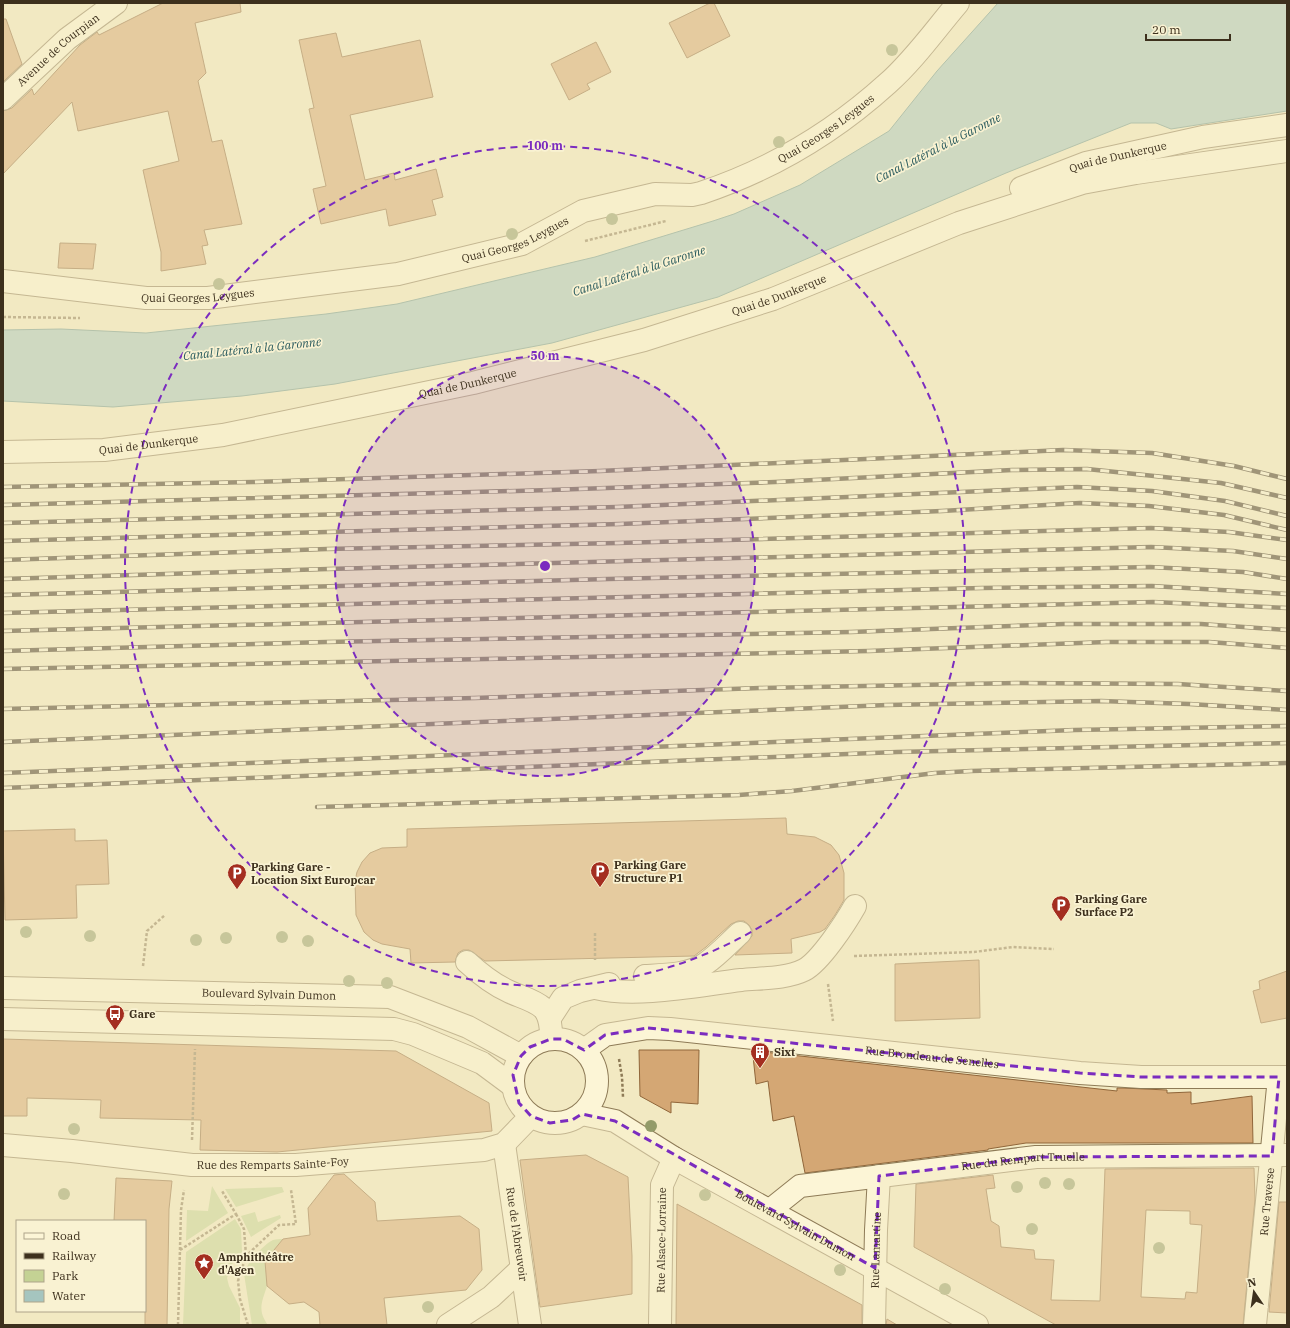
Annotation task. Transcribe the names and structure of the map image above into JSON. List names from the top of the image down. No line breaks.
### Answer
{"streets":{"street":["Avenue de Courpian","Quai Georges Leygues","Quai de Dunkerque","Boulevard Sylvain Dumon","Rue Brondeau de Senelles","Rue du Rempart Truelle","Rue des Remparts Sainte-Foy","Rue Traverse","Rue de l'Abreuvoir","Rue Alsace-Lorraine","Rue Lamartine"]},"crossings":[["Boulevard Sylvain Dumon","Rue Brondeau de Senelles"],["Boulevard Sylvain Dumon","Rue du Rempart Truelle"],["Boulevard Sylvain Dumon","Rue des Remparts Sainte-Foy"],["Boulevard Sylvain Dumon","Rue Alsace-Lorraine"],["Boulevard Sylvain Dumon","Rue Lamartine"],["Rue Brondeau de Senelles","Rue des Remparts Sainte-Foy"],["Rue Brondeau de Senelles","Rue Traverse"],["Rue du Rempart Truelle","Rue Traverse"],["Rue du Rempart Truelle","Rue Lamartine"],["Rue des Remparts Sainte-Foy","Rue de l'Abreuvoir"]],"water":["Canal Latéral à la Garonne"],"places":{"parking":["Parking Gare Structure P1","Parking Gare - Location Sixt Europcar","Parking Gare Surface P2"],"bus stop":["Gare"],"building":["Sixt"],"place":["Amphithéâtre d'Agen"]},"legend":["Road","Railway","Park","Water"],"scale_bar":"20 m","north":"top","rings":["100 m","50 m"]}
